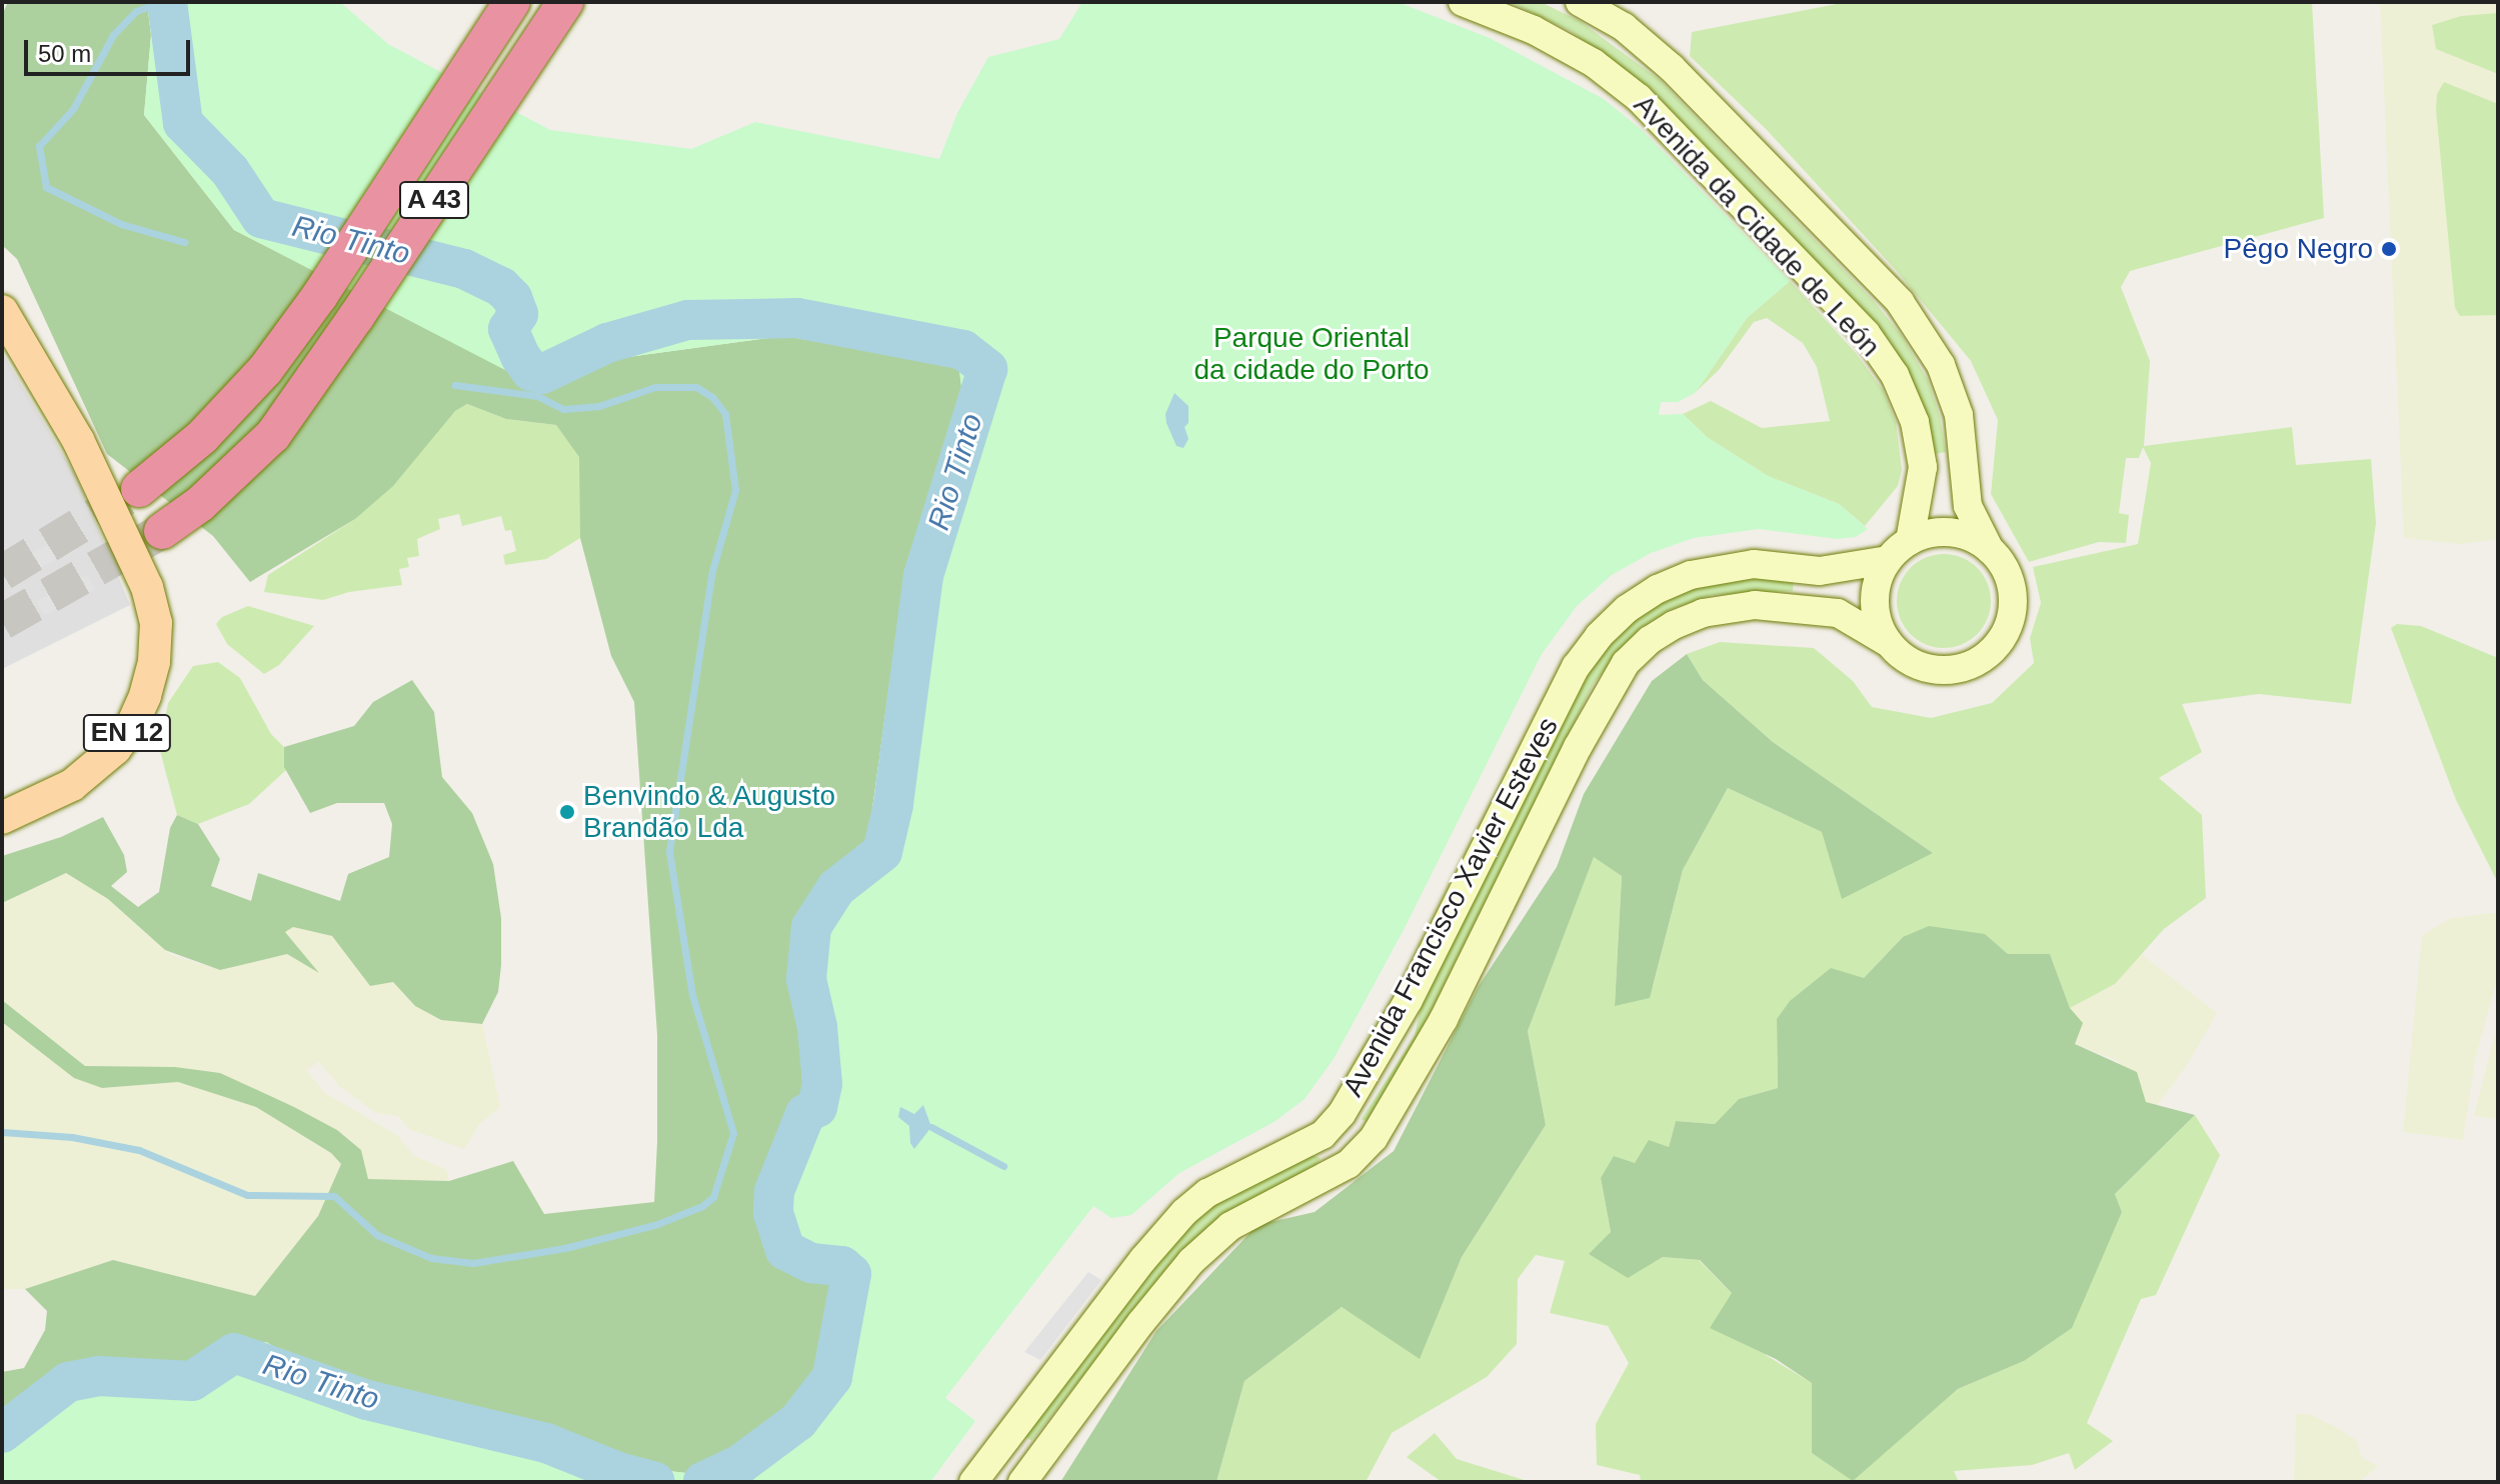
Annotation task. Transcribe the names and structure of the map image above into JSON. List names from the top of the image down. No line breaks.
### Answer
{"streets":{"highway":["A 43"],"main road":["Avenida da Cidade de León","EN 12","Avenida Francisco Xavier Esteves"]},"crossings":[["Avenida da Cidade de León","Avenida Francisco Xavier Esteves"]],"water":["Rio Tinto"],"parks":["Parque Oriental da cidade do Porto"],"places":["Pêgo Negro","Benvindo & Augusto Brandão Lda"],"scale_bar":"50 m"}
